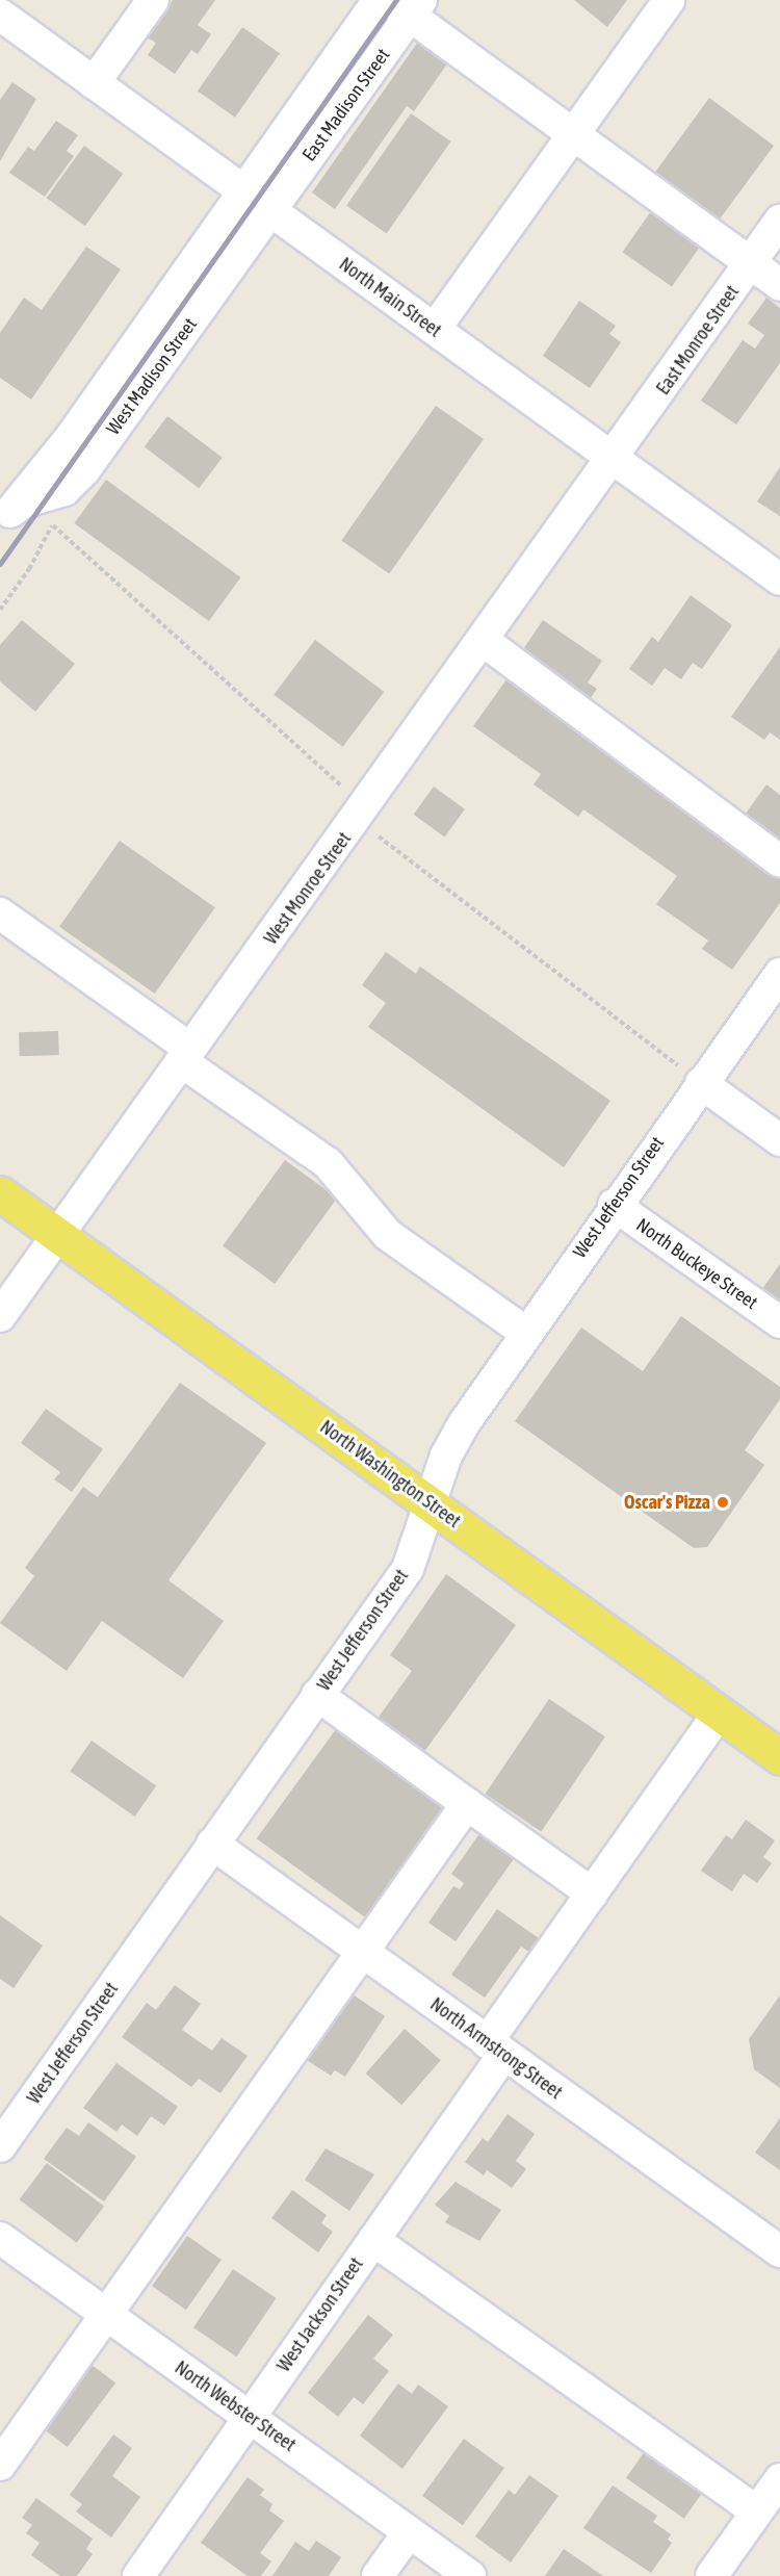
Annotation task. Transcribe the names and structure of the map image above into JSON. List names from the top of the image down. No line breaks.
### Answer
{"streets":{"main road":["North Washington Street"],"street":["East Madison Street","North Main Street","East Monroe Street","West Madison Street","West Monroe Street","West Jefferson Street","North Buckeye Street","North Armstrong Street","West Jackson Street","North Webster Street"]},"crossings":[["East Madison Street","North Main Street"],["East Madison Street","West Madison Street"],["North Main Street","East Monroe Street"],["North Main Street","West Madison Street"],["North Main Street","West Monroe Street"],["East Monroe Street","West Monroe Street"],["West Monroe Street","North Washington Street"],["West Jefferson Street","North Buckeye Street"],["West Jefferson Street","North Washington Street"],["West Jefferson Street","North Armstrong Street"],["North Washington Street","West Jackson Street"],["North Armstrong Street","West Jackson Street"],["West Jackson Street","North Webster Street"]],"places":["Oscar's Pizza"]}
